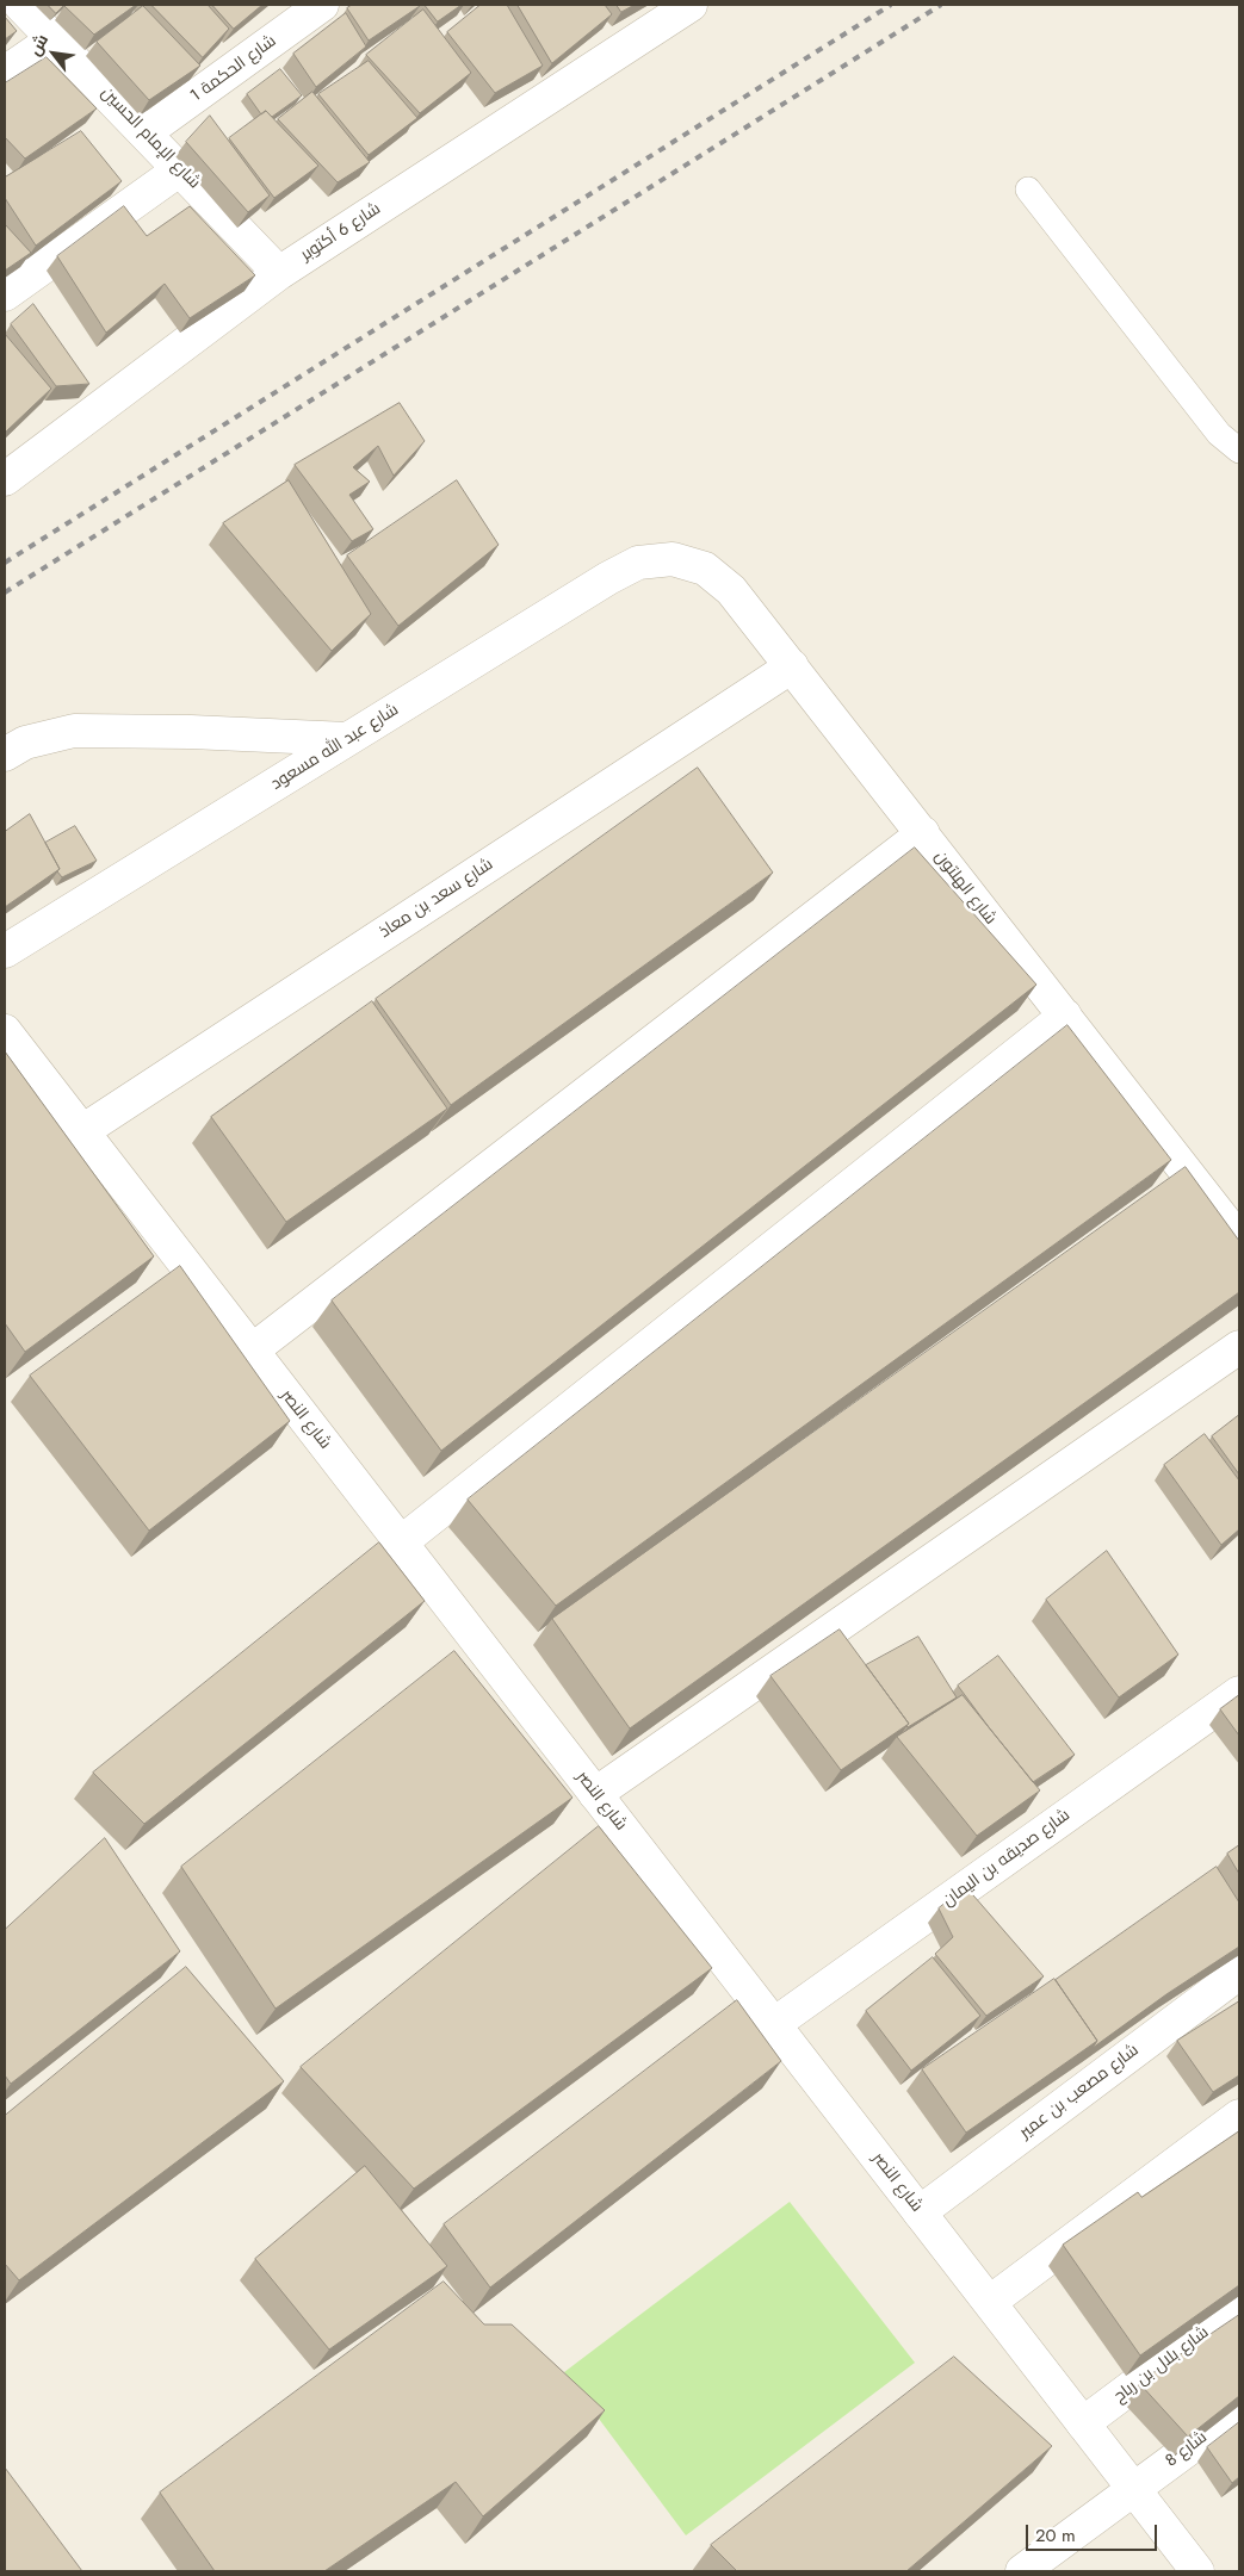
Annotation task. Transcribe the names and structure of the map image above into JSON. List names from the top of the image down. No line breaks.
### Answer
{"streets":{"street":["شارع الحكمة 1","شارع الإمام الحسين","شارع 6 أكتوبر","شارع عبد الله مسعود","شارع الهلتون","شارع سعد بن معاذ","شارع النصر","شارع صديقه بن اليمان","شارع مصعب بن عمير","شارع بلال بن رباح","شارع 8"]},"crossings":[["شارع الحكمة 1","شارع الإمام الحسين"],["شارع الإمام الحسين","شارع 6 أكتوبر"],["شارع عبد الله مسعود","شارع الهلتون"],["شارع الهلتون","شارع سعد بن معاذ"],["شارع سعد بن معاذ","شارع النصر"],["شارع النصر","شارع صديقه بن اليمان"],["شارع النصر","شارع مصعب بن عمير"],["شارع النصر","شارع بلال بن رباح"],["شارع النصر","شارع 8"]],"scale_bar":"20 m","north":"top left"}
